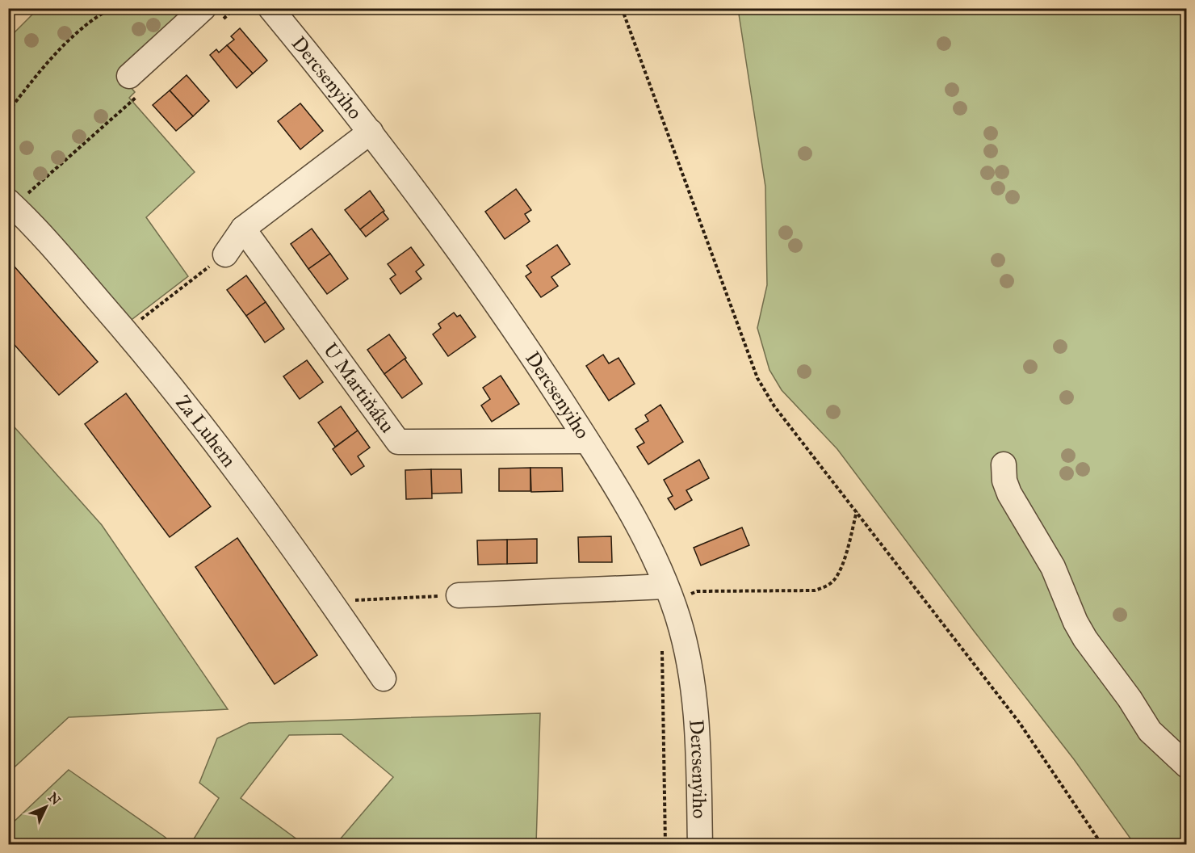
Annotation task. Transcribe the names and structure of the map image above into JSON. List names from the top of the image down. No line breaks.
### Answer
{"streets":{"street":["Dercsenyiho","U Martiňáku","Za Luhem"]},"crossings":[["Dercsenyiho","U Martiňáku"]],"north":"top right"}
